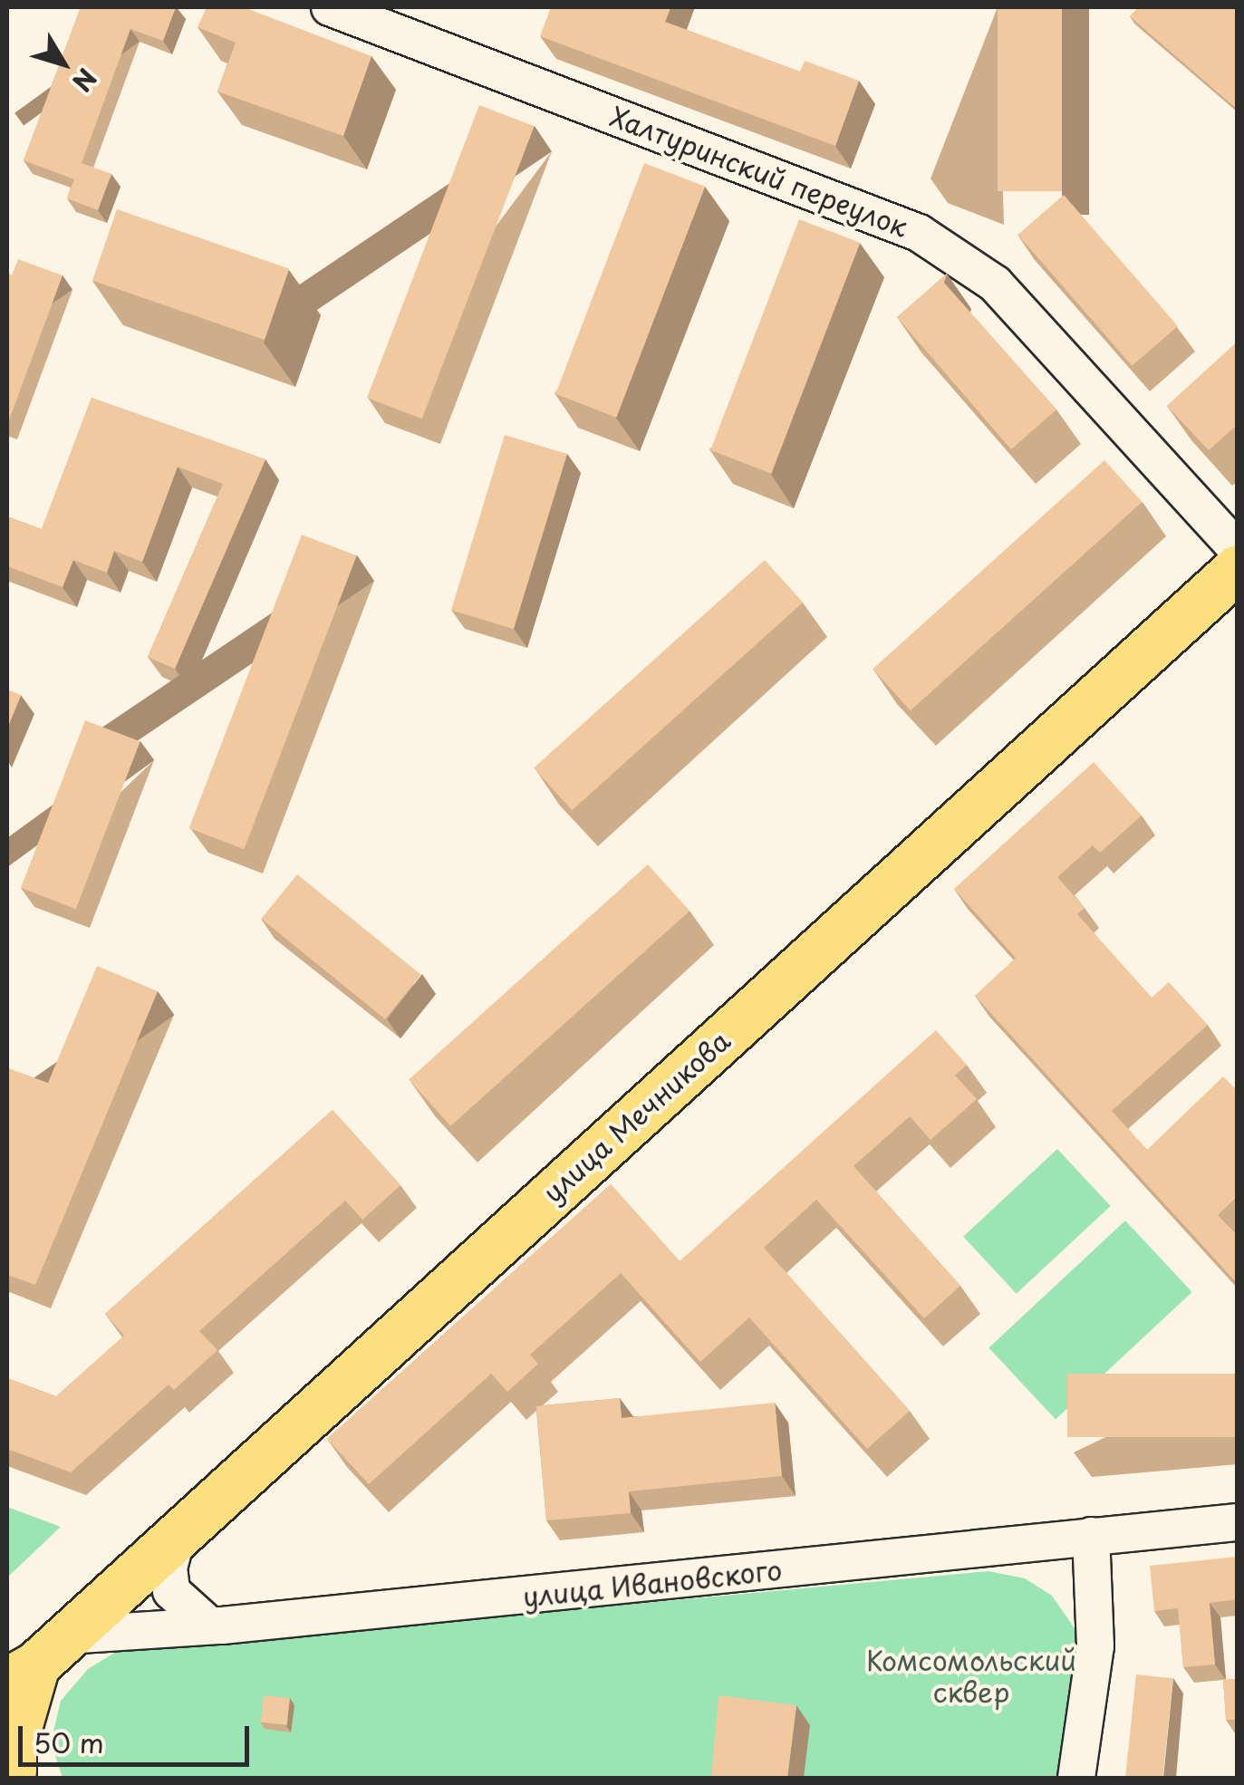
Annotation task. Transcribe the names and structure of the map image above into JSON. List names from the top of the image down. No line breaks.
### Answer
{"streets":{"main road":["улица Мечникова"],"street":["Халтуринский переулок","улица Ивановского"]},"crossings":[["улица Мечникова","улица Ивановского"]],"parks":["Комсомольский сквер"],"scale_bar":"50 m","north":"bottom right"}
